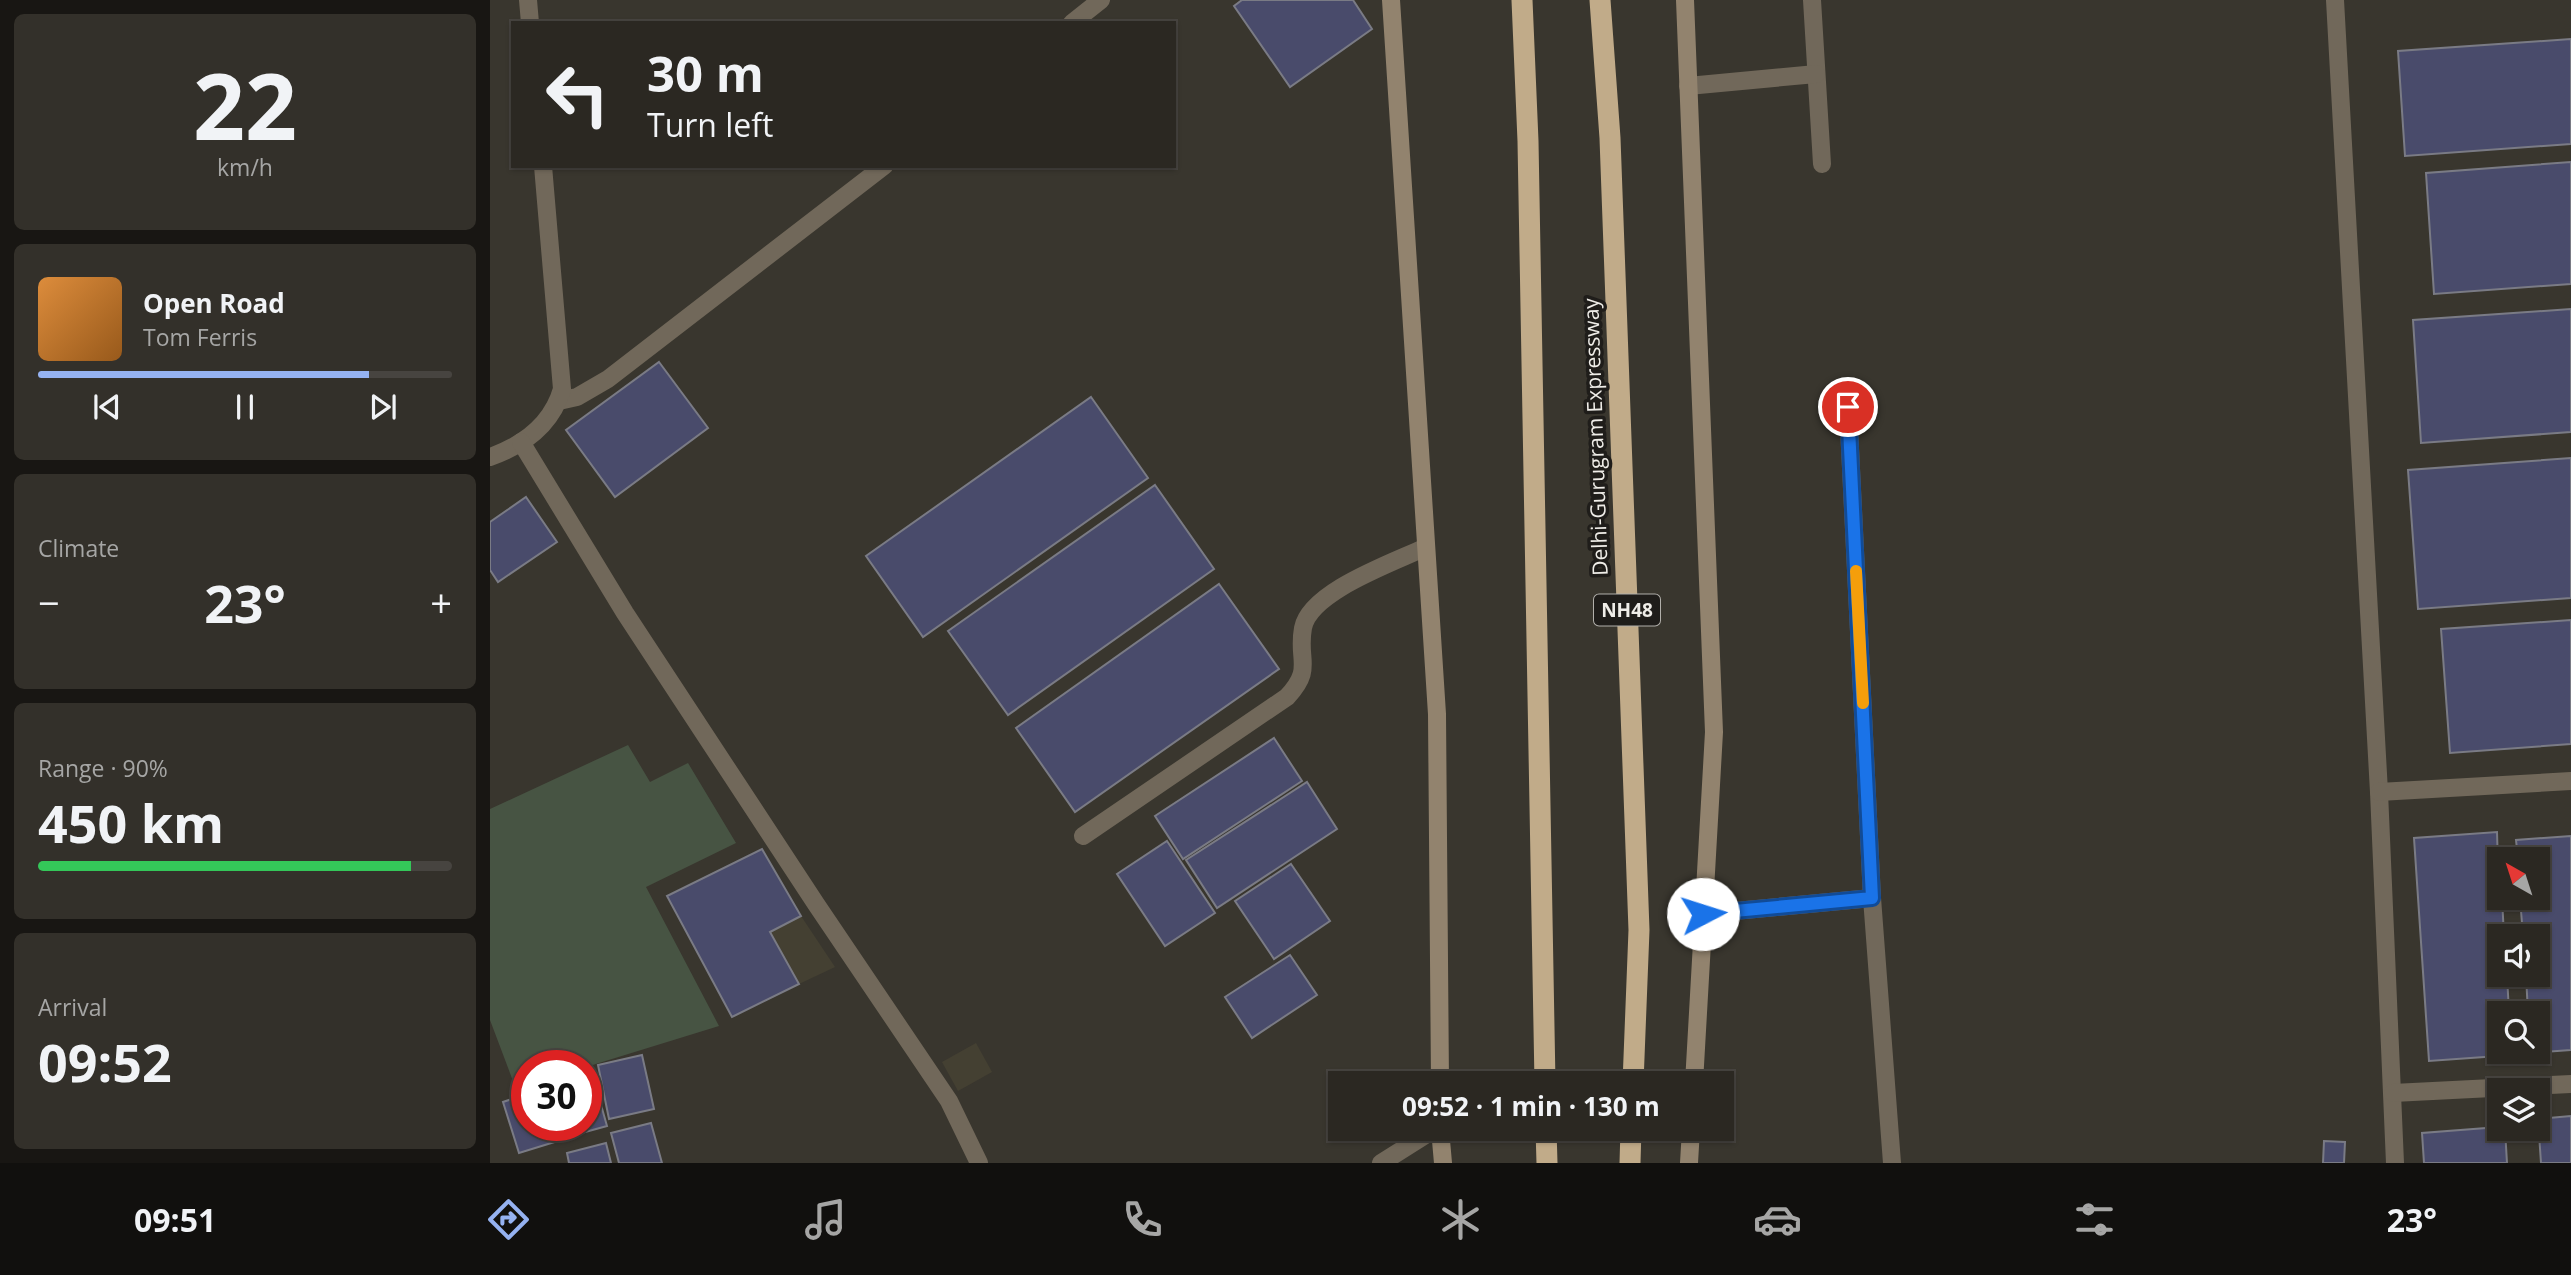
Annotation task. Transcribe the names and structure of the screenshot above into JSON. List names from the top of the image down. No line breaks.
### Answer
{"streets":{"highway":["Delhi-Gurugram Expressway","NH48"]},"north":"top left","page":{"tile":[["22","km/h"],"Climate",["Range · 90%","450 km"],["Arrival","09:52"]],"turn":["30 m","Turn left"],"song":["Open Road","Tom Ferris"],"heat":["−","23°","+"],"limit":"30","trip":"09:52 · 1 min · 130 m","tabs":["09:51","23°"]}}
